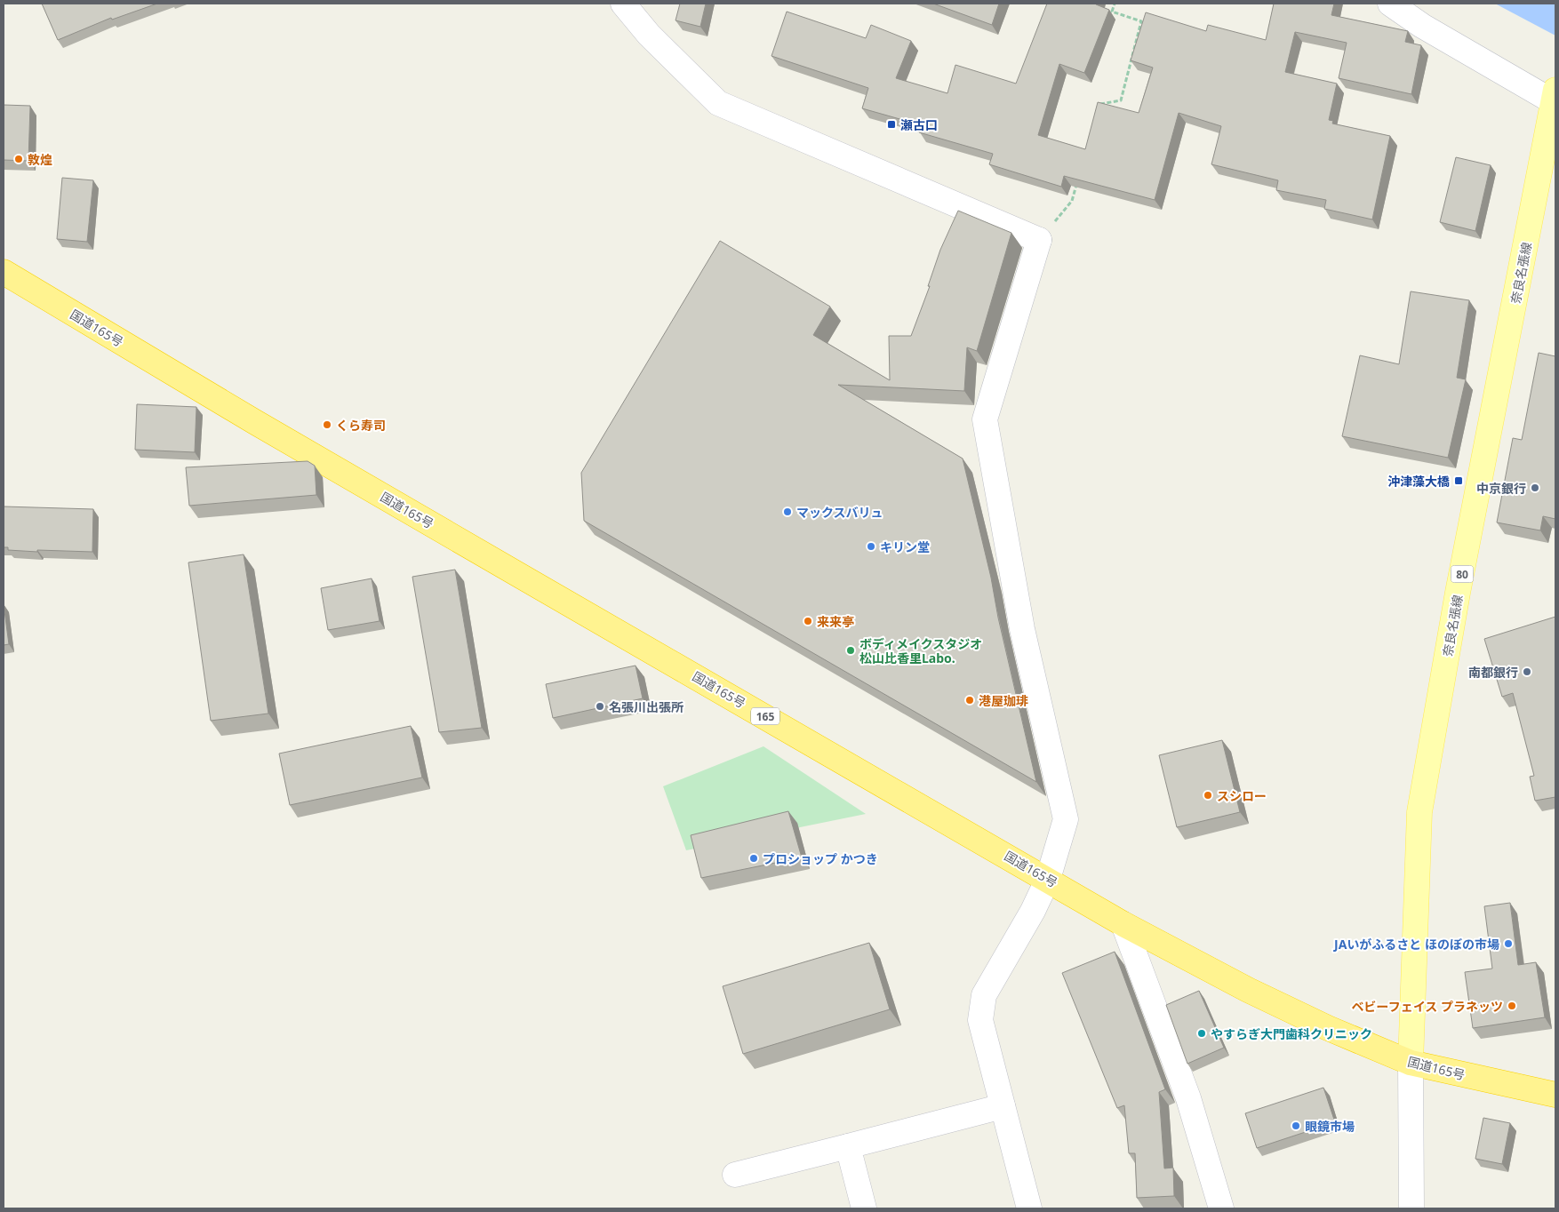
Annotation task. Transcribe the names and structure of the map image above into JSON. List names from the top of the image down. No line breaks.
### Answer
{"streets":{"highway":["国道165号","165"],"main road":["奈良名張線","80"]},"crossings":[["奈良名張線","国道165号"]],"places":{"transit":["瀬古口","沖津藻大橋"],"other":["敦煌","くら寿司","中京銀行","マックスバリュ","キリン堂","来来亭","ボディメイクスタジオ 松山比香里Labo.","南都銀行","港屋珈琲","名張川出張所","スシロー","プロショップ かつき","JAいがふるさと ほのぼの市場","ベビーフェイス プラネッツ","やすらぎ大門歯科クリニック","眼鏡市場"]}}
